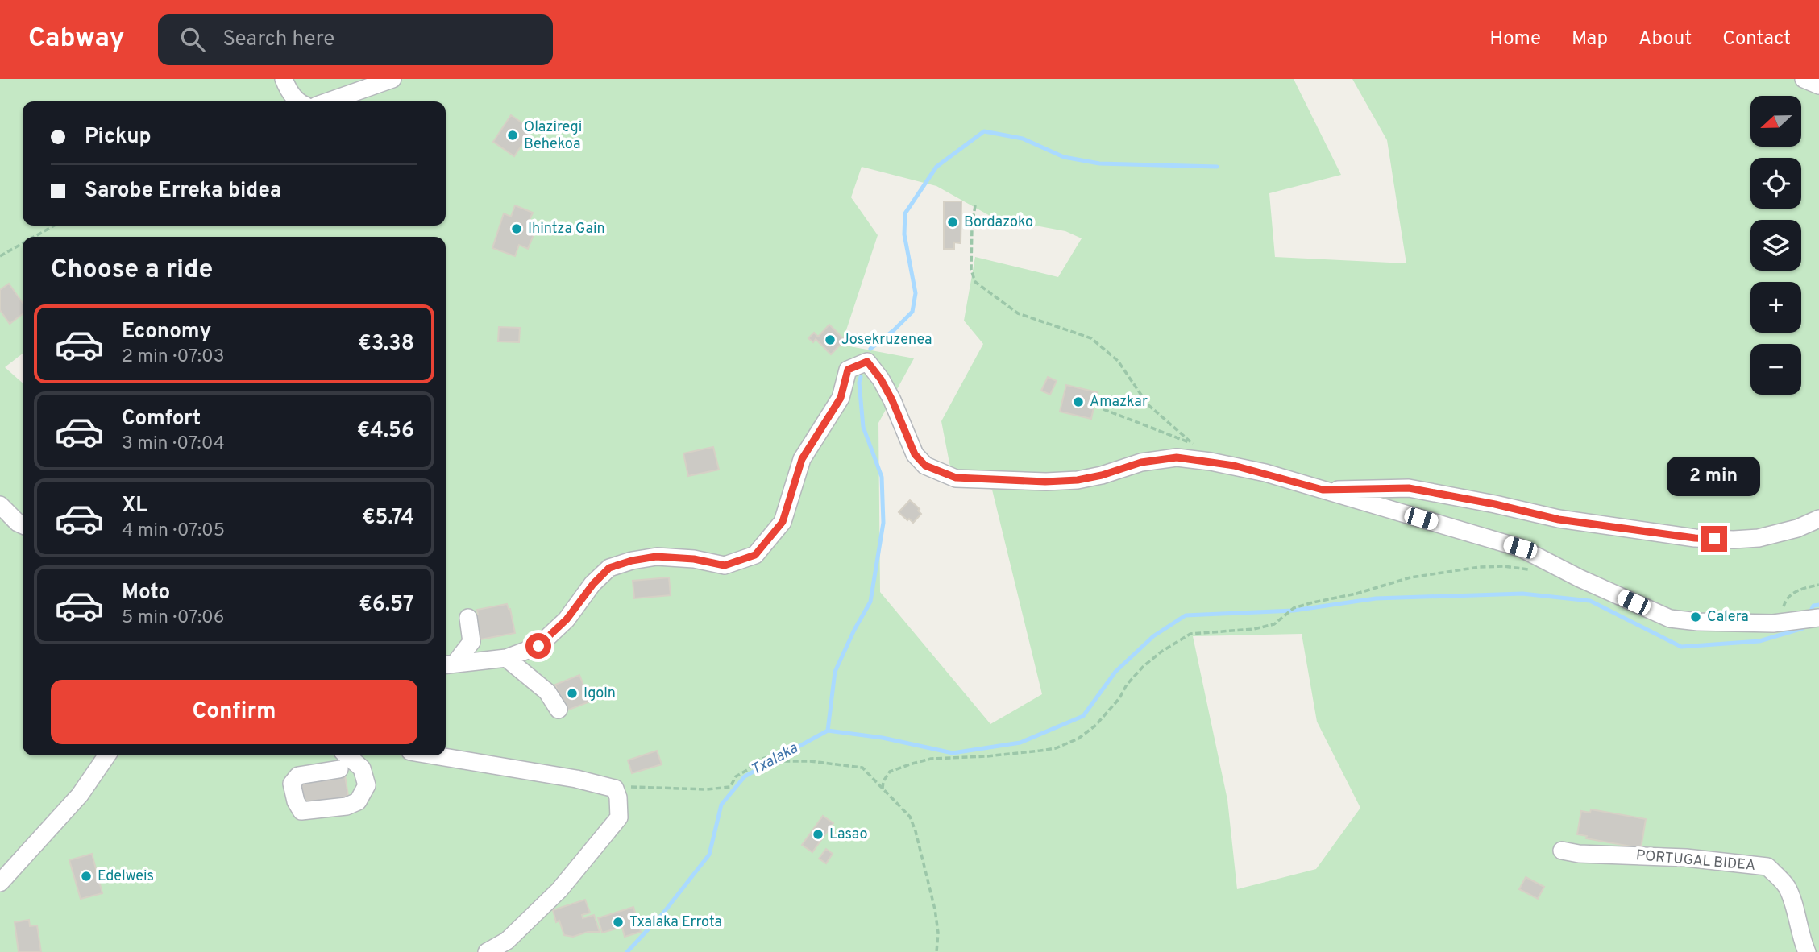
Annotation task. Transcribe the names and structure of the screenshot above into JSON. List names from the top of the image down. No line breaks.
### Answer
{"streets":{"street":["PORTUGAL BIDEA"]},"water":["Txalaka"],"places":["Olaziregi Behekoa","Bordazoko","Ihintza Gain","Josekruzenea","Amazkar","Calera","Igoin","Lasao","Edelweis","Txalaka Errota"],"north":"left","page":{"header":"Cabway","search":"Search here","nav":["Home","Map","About","Contact"],"map_buttons":["+","−"],"banner":["Pickup","Sarobe Erreka bidea"],"heading":"Choose a ride","list":[{"name":"Economy","note":"2 min · 07:03","value":"€3.38"},{"name":"Comfort","note":"3 min · 07:04","value":"€4.56"},{"name":"XL","note":"4 min · 07:05","value":"€5.74"},{"name":"Moto","note":"5 min · 07:06","value":"€6.57"}],"bubble":"2 min","buttons":"Confirm"}}
